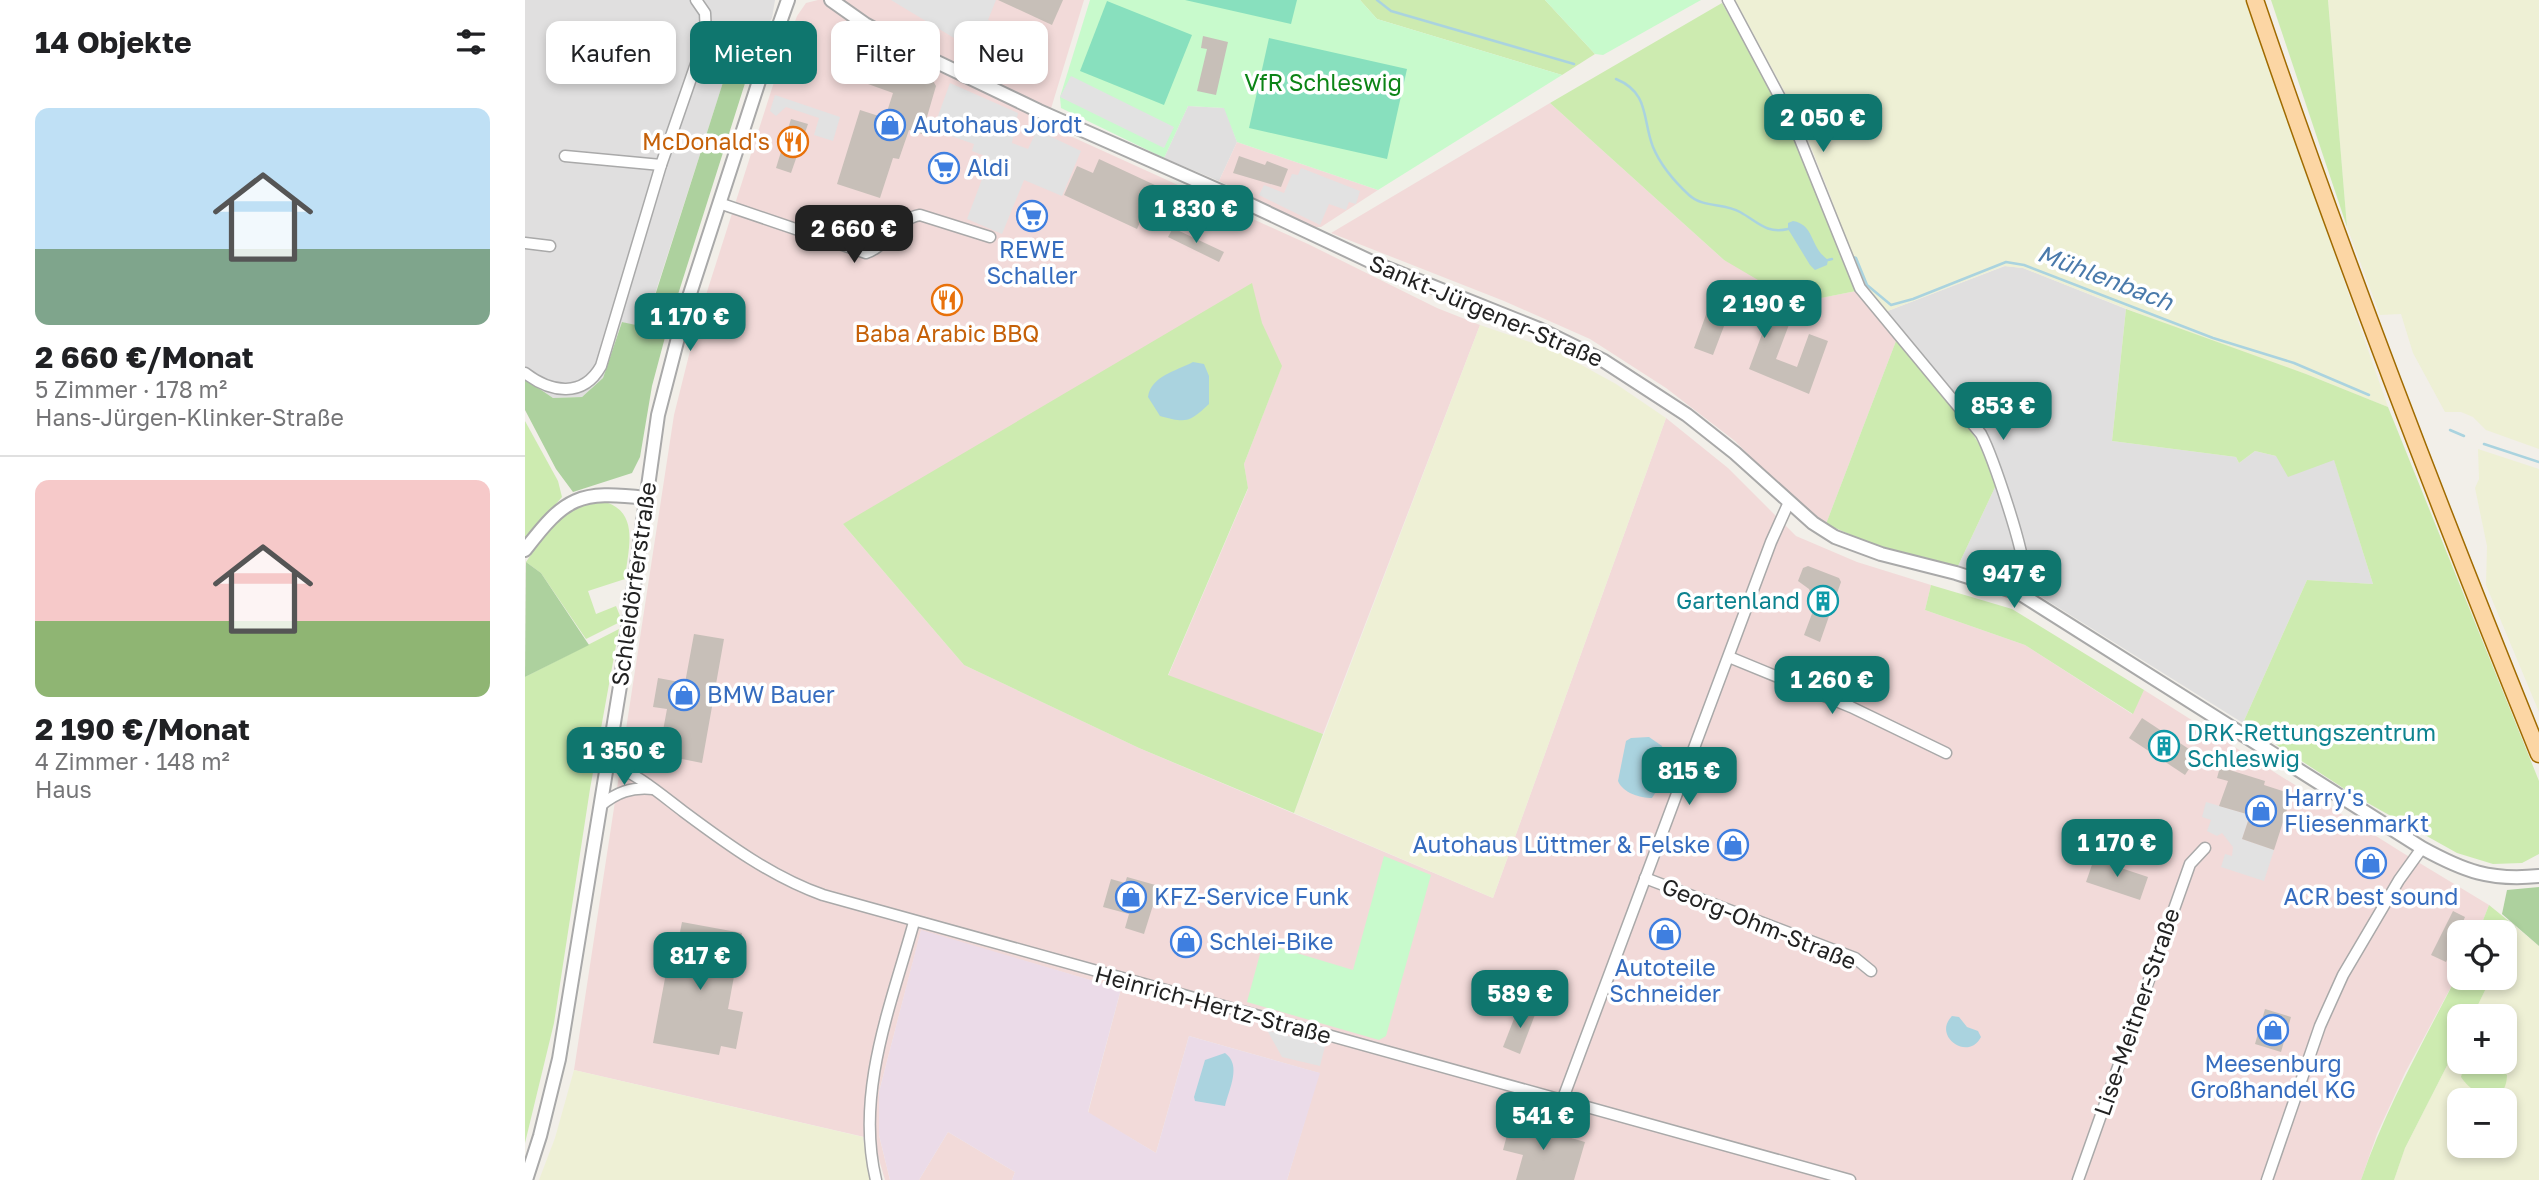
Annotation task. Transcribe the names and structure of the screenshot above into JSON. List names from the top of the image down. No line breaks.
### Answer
{"streets":{"street":["Sankt-Jürgener-Straße","Schleidörferstraße","Georg-Ohm-Straße","Heinrich-Hertz-Straße","Lise-Meitner-Straße"]},"crossings":[["Schleidörferstraße","Heinrich-Hertz-Straße"]],"water":["Mühlenbach"],"parks":["VfR Schleswig"],"places":{"shop":["Autohaus Jordt","BMW Bauer","Harry's Fliesenmarkt","Autohaus Lüttmer & Felske","ACR best sound","KFZ-Service Funk","Autoteile Schneider","Schlei-Bike","Meesenburg Großhandel KG"],"restaurant":["McDonald's","Baba Arabic BBQ"],"supermarket":["Aldi","REWE Schaller"],"building":["Gartenland","DRK-Rettungszentrum Schleswig"]},"page":{"heading":"14 Objekte","chip":["Kaufen","Mieten","Filter","Neu"],"list":[{"name":"2 660 €/Monat","note":"5 Zimmer · 178 m² · Hans-Jürgen-Klinker-Straße"},{"name":"2 190 €/Monat","note":"4 Zimmer · 148 m² · Haus"}],"price":["2 050 €","1 830 €","2 660 €","2 190 €","1 170 €","853 €","947 €","1 260 €","1 350 €","815 €","1 170 €","817 €","589 €","541 €"],"map_buttons":["+","−"]}}
